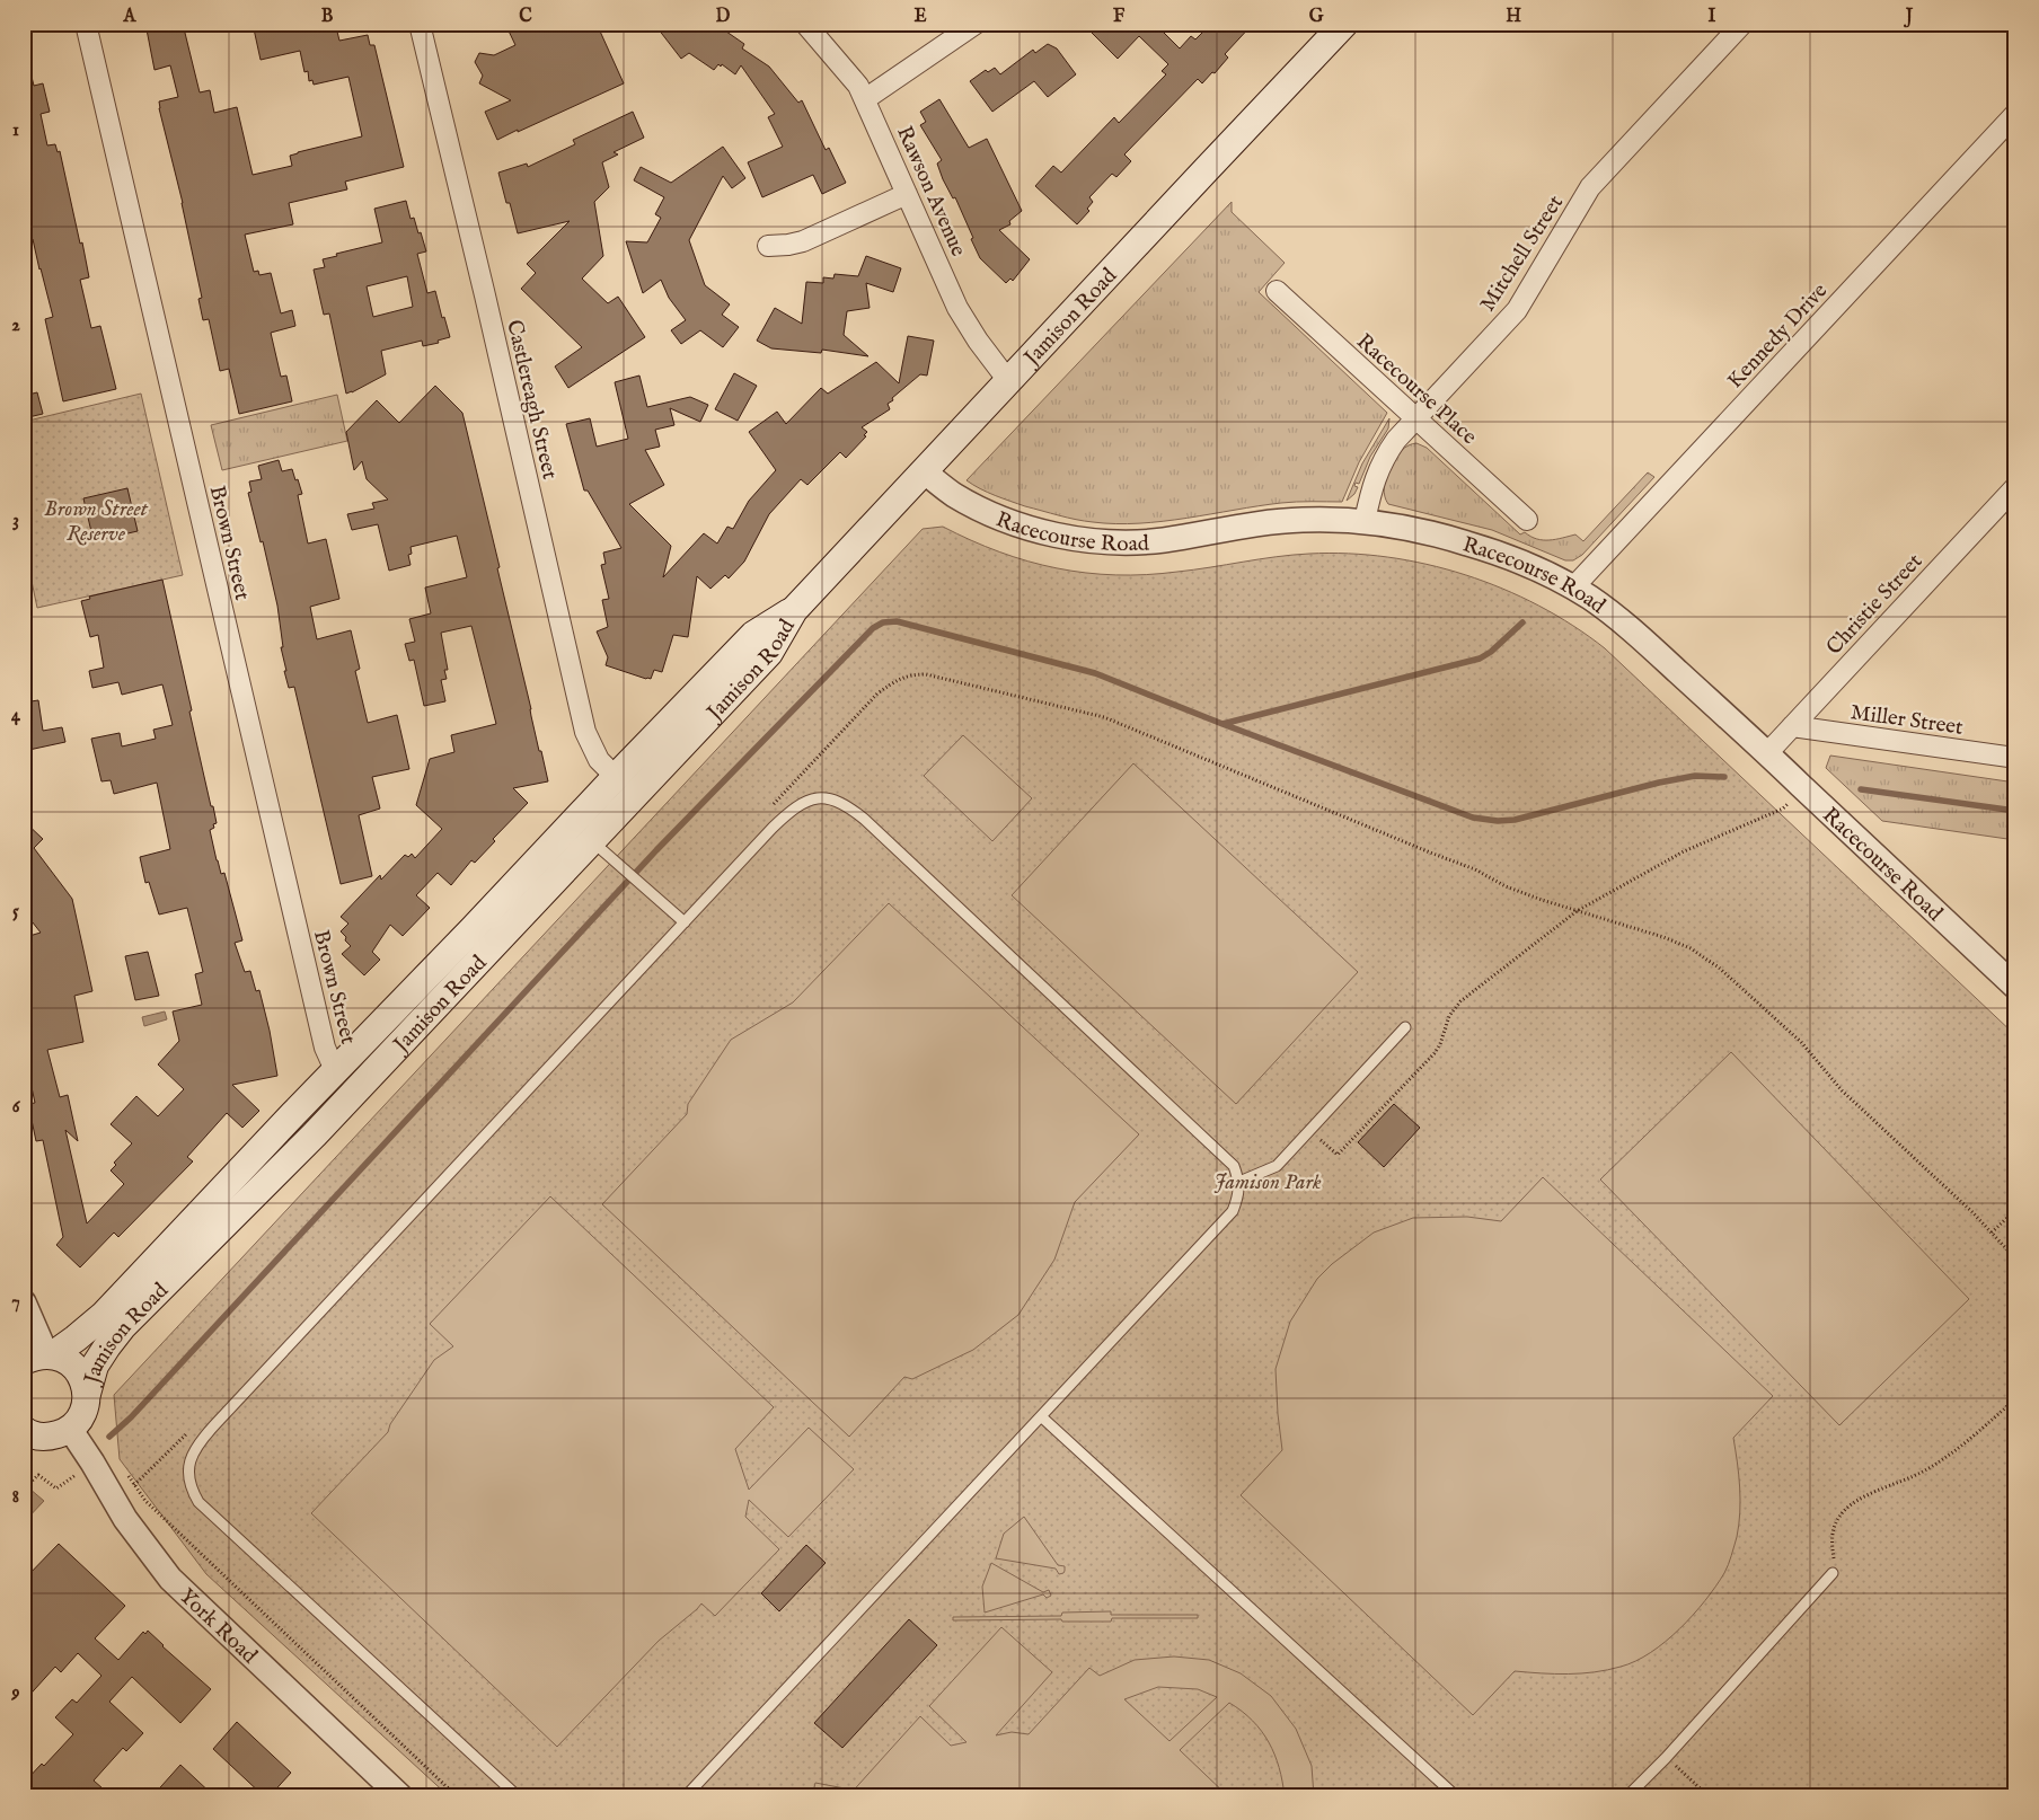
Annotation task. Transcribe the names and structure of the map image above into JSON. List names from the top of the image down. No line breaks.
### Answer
{"streets":{"main road":["Jamison Road"],"street":["Rawson Avenue","Mitchell Street","Kennedy Drive","Racecourse Place","Castlereagh Street","Racecourse Road","Brown Street","Christie Street","Miller Street","York Road"]},"crossings":[["Rawson Avenue","Jamison Road"],["Mitchell Street","Racecourse Place"],["Mitchell Street","Racecourse Road"],["Jamison Road","Castlereagh Street"],["Jamison Road","Racecourse Road"],["Jamison Road","Brown Street"],["Jamison Road","York Road"],["Kennedy Drive","Racecourse Road"],["Racecourse Road","Christie Street"],["Christie Street","Miller Street"]],"parks":["Brown Street Reserve","Jamison Park"],"grid":{"columns":["A","B","C","D","E","F","G","H","I","J"],"rows":["1","2","3","4","5","6","7","8","9"]}}
